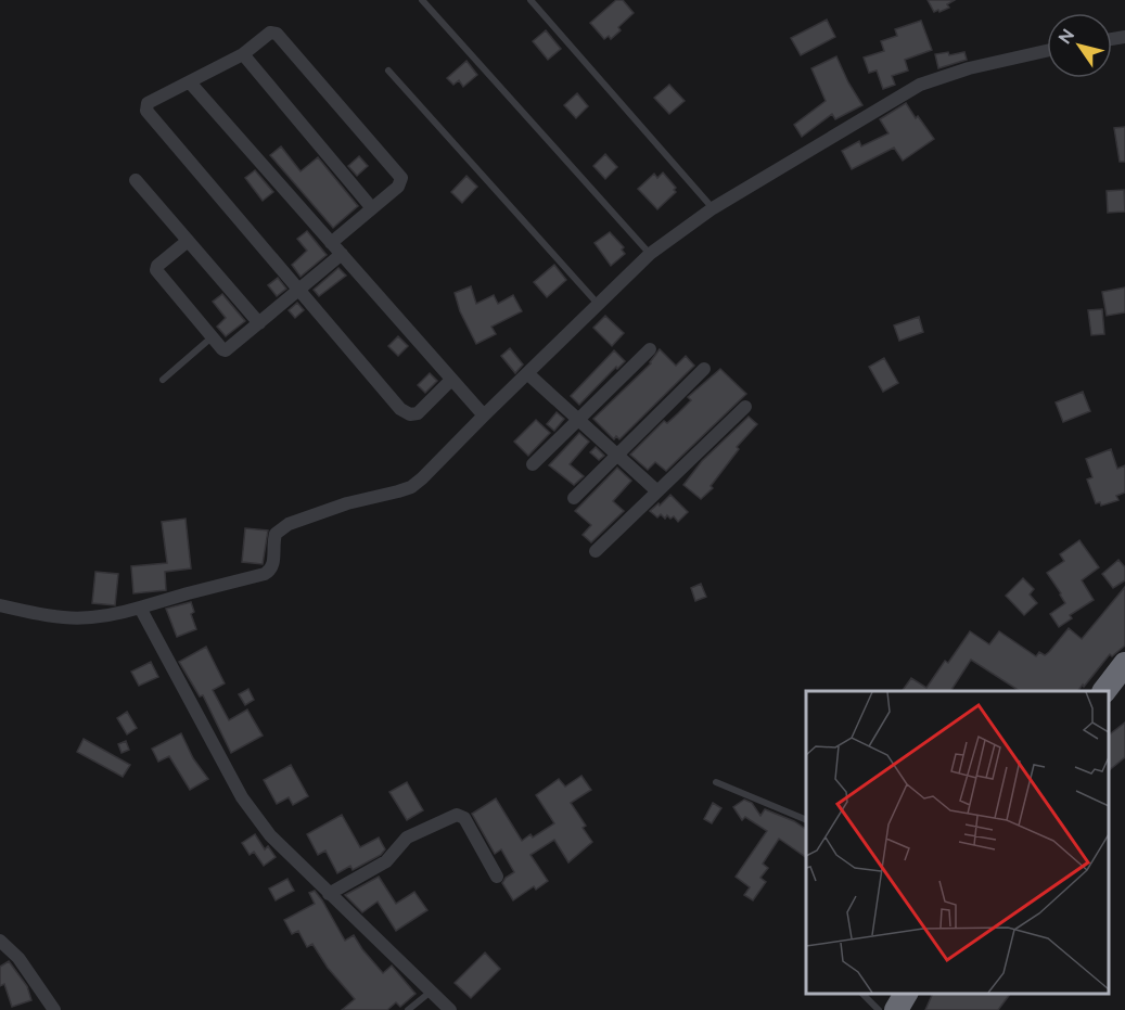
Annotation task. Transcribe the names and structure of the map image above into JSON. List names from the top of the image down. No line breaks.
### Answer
{"north":"top left"}
